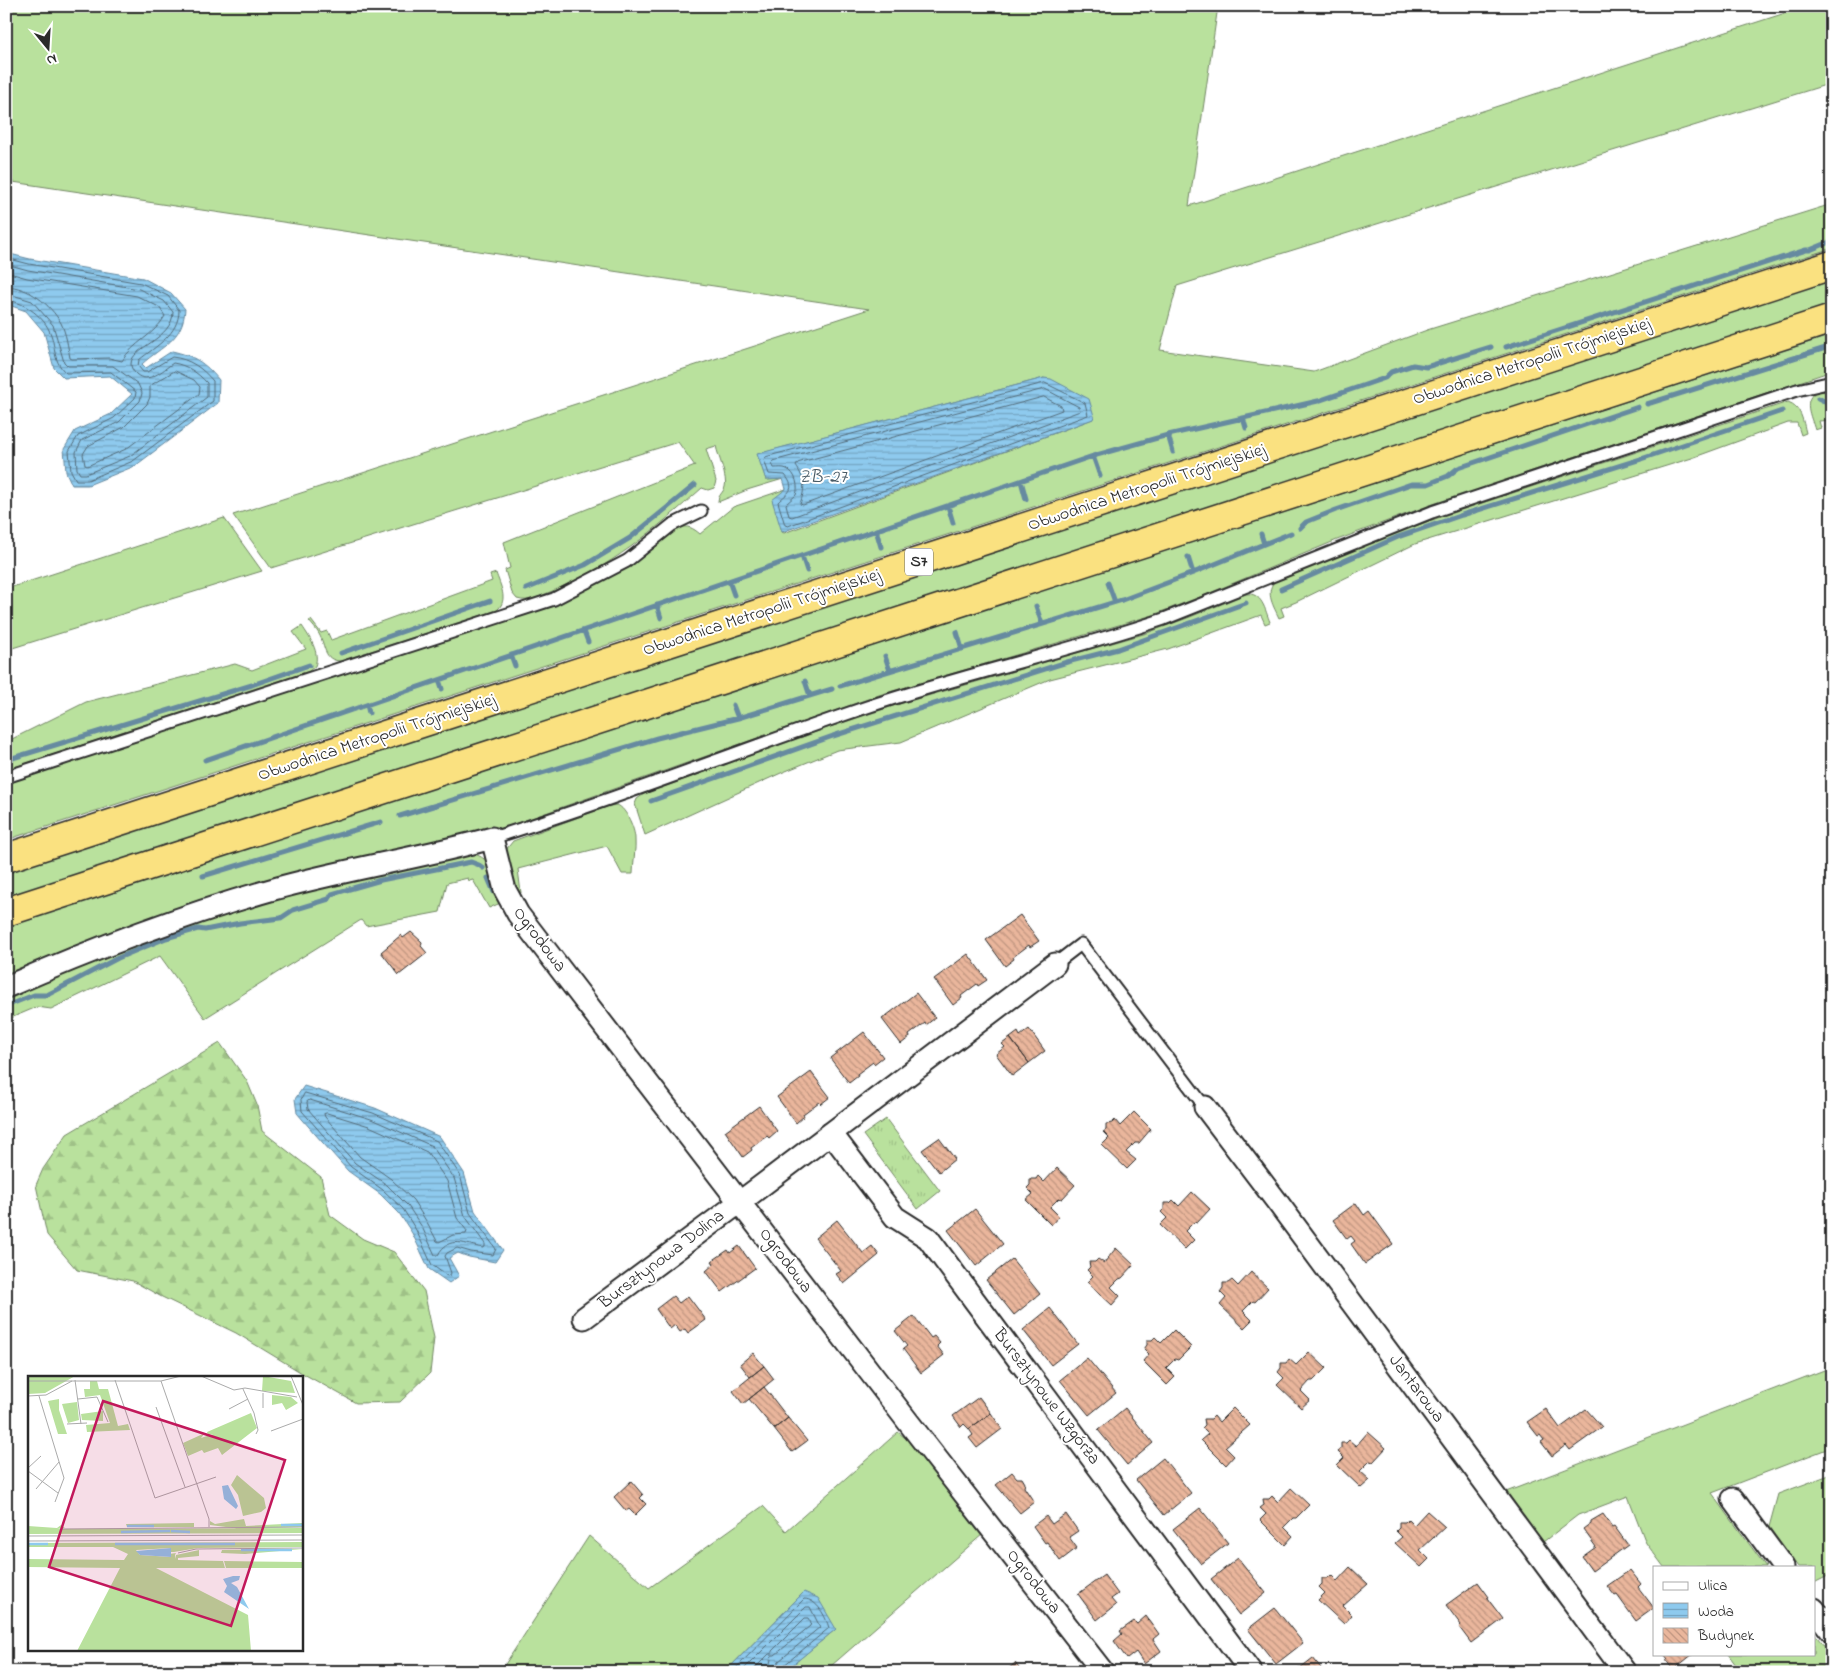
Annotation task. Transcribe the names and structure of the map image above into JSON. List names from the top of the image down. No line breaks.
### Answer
{"streets":{"highway":["Obwodnica Metropolii Trójmiejskiej","S7"],"street":["Ogrodowa","Bursztynowa Dolina","Jantarowa","Bursztynowe Wzgórza"]},"crossings":[["Ogrodowa","Bursztynowa Dolina"]],"water":["ZB-27"],"legend":["Ulica","Woda","Budynek"],"north":"bottom"}
